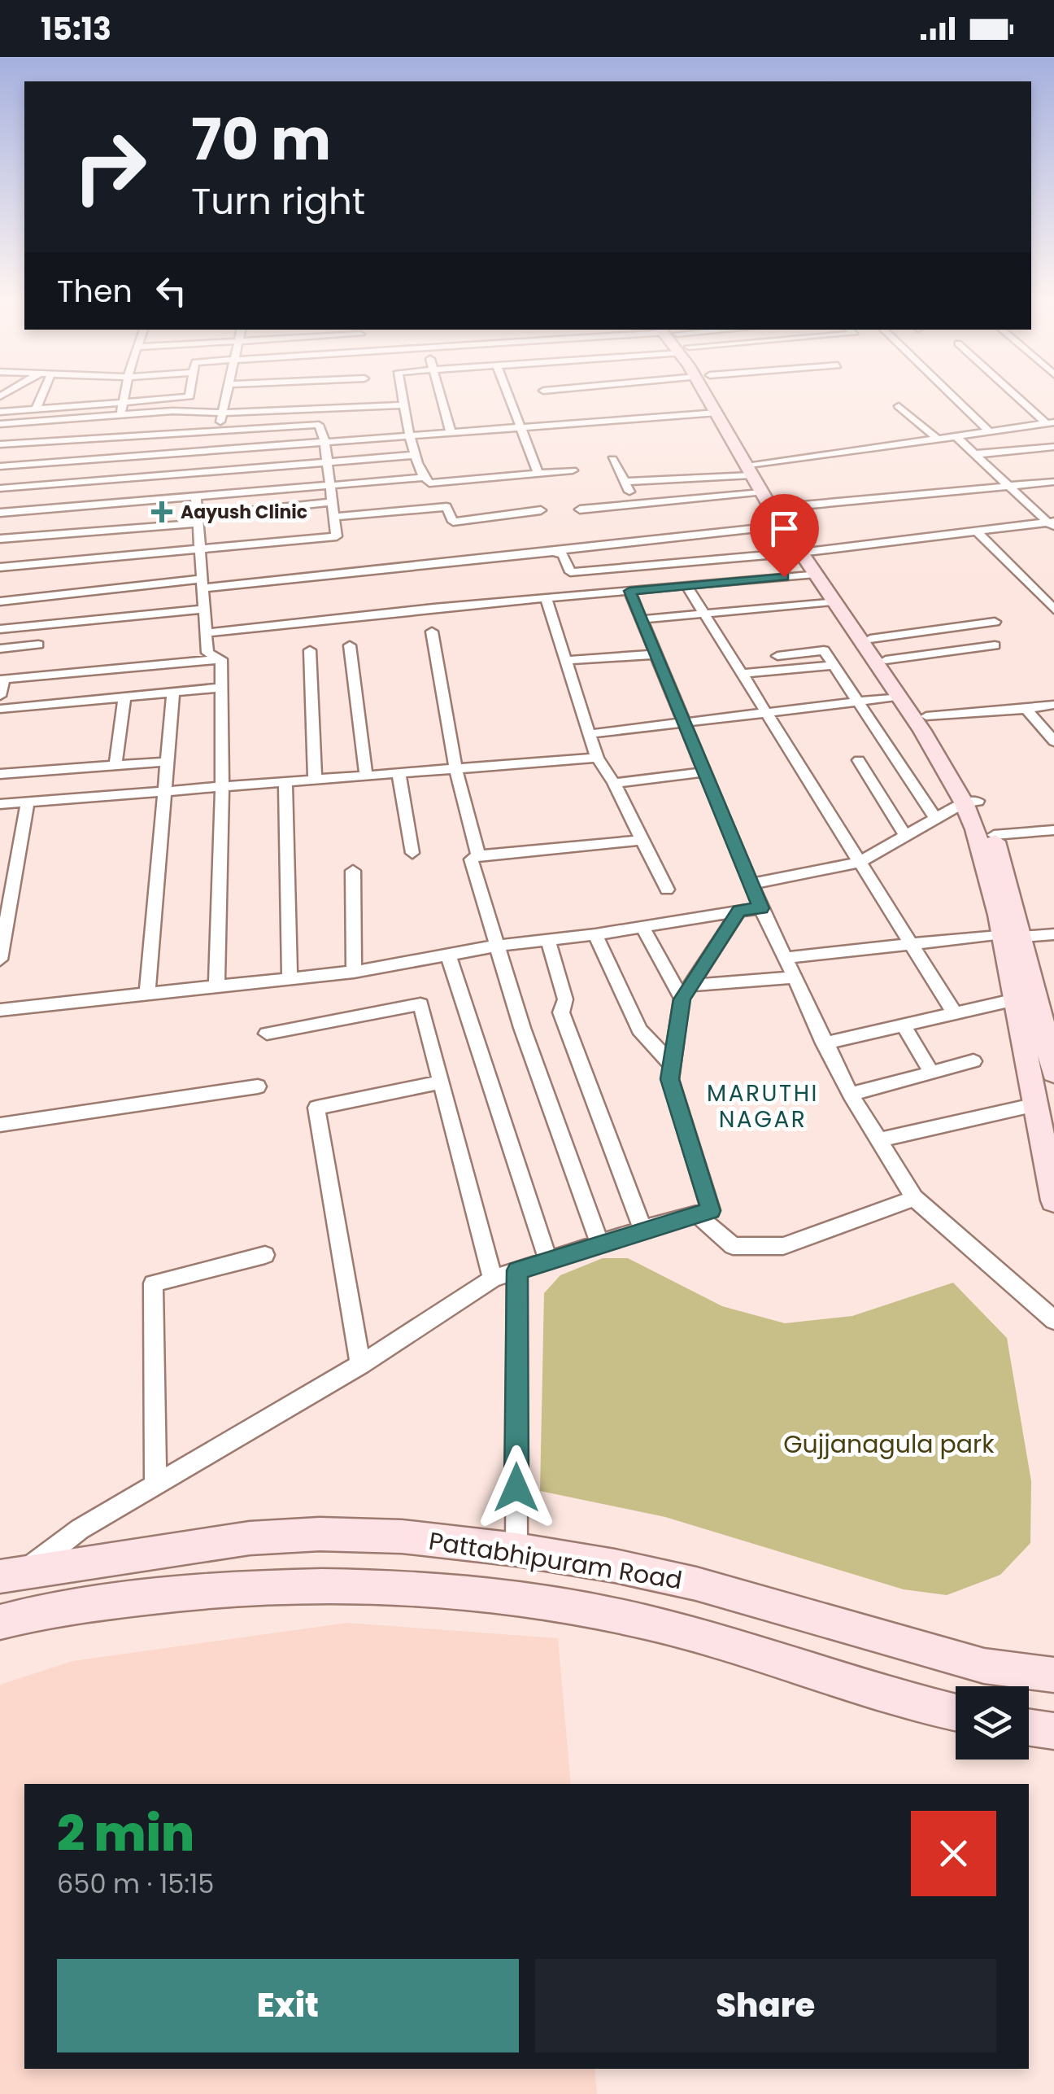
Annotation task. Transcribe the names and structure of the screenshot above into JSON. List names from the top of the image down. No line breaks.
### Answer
{"streets":{"main road":["Pattabhipuram Road"]},"districts":["MARUTHI NAGAR"],"parks":["Gujjanagula park"],"places":{"health":["Aayush Clinic"]},"page":{"status":"15:13","turn":["70 m","Turn right"],"then":"Then","heading":["2 min","650 m · 15:15"],"buttons":["Exit","Share"]}}
